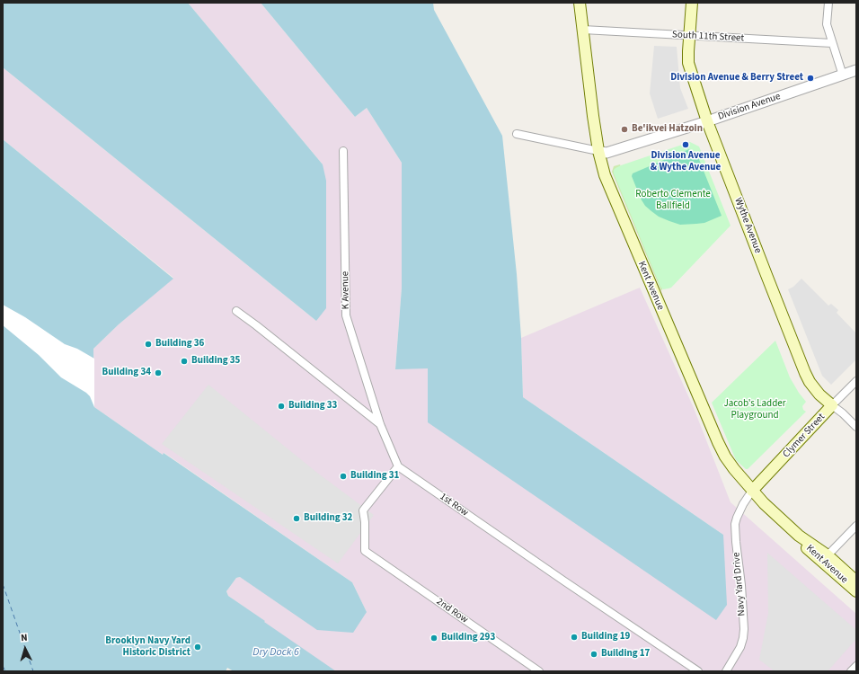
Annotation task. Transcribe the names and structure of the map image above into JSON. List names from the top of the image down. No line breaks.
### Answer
{"streets":{"main road":["Wythe Avenue","Kent Avenue","Clymer Street"],"street":["South 11th Street","Division Avenue","K Avenue","1st Row","Navy Yard Drive","2nd Row"]},"crossings":[["South 11th Street","Wythe Avenue"],["South 11th Street","Kent Avenue"],["Division Avenue","Wythe Avenue"],["Division Avenue","Kent Avenue"],["Wythe Avenue","Clymer Street"],["Kent Avenue","Clymer Street"],["Kent Avenue","Navy Yard Drive"],["Clymer Street","Navy Yard Drive"],["1st Row","2nd Row"]],"water":["Dry Dock 6"],"parks":["Roberto Clemente Ballfield","Jacob's Ladder Playground"],"places":["Division Avenue & Berry Street","Be'ikvei Hatzoin","Division Avenue & Wythe Avenue","Building 36","Building 35","Building 34","Building 33","Building 31","Building 32","Building 19","Building 293","Brooklyn Navy Yard Historic District","Building 17"],"north":"top"}
